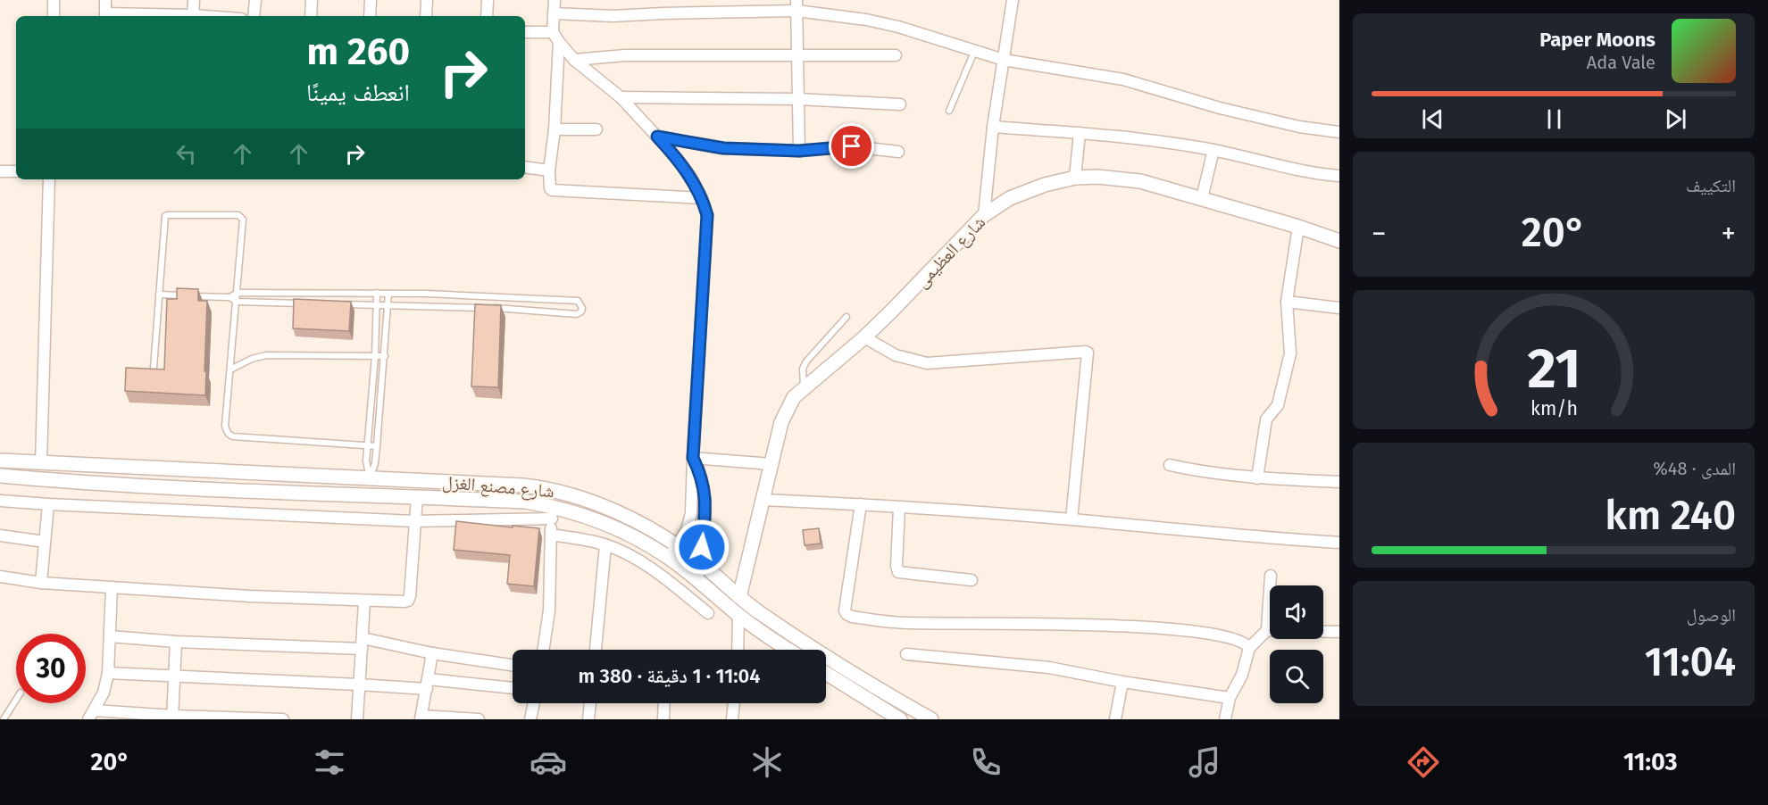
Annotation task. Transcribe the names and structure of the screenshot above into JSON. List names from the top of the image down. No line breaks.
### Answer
{"streets":{"street":["شارع العظيمى","شارع مصنع الغزل"]},"crossings":[["شارع العظيمى","شارع مصنع الغزل"]],"page":{"turn":["260 m","انعطف يمينًا"],"song":["Paper Moons","Ada Vale"],"tile":["التكييف",["المدى · 48%","240 km"],["الوصول","11:04"]],"heat":["−","20°","+"],"limit":"30","trip":"11:04 · 1 دقيقة · 380 m","tabs":["11:03","20°"],"gauge":["21","km/h"]}}
